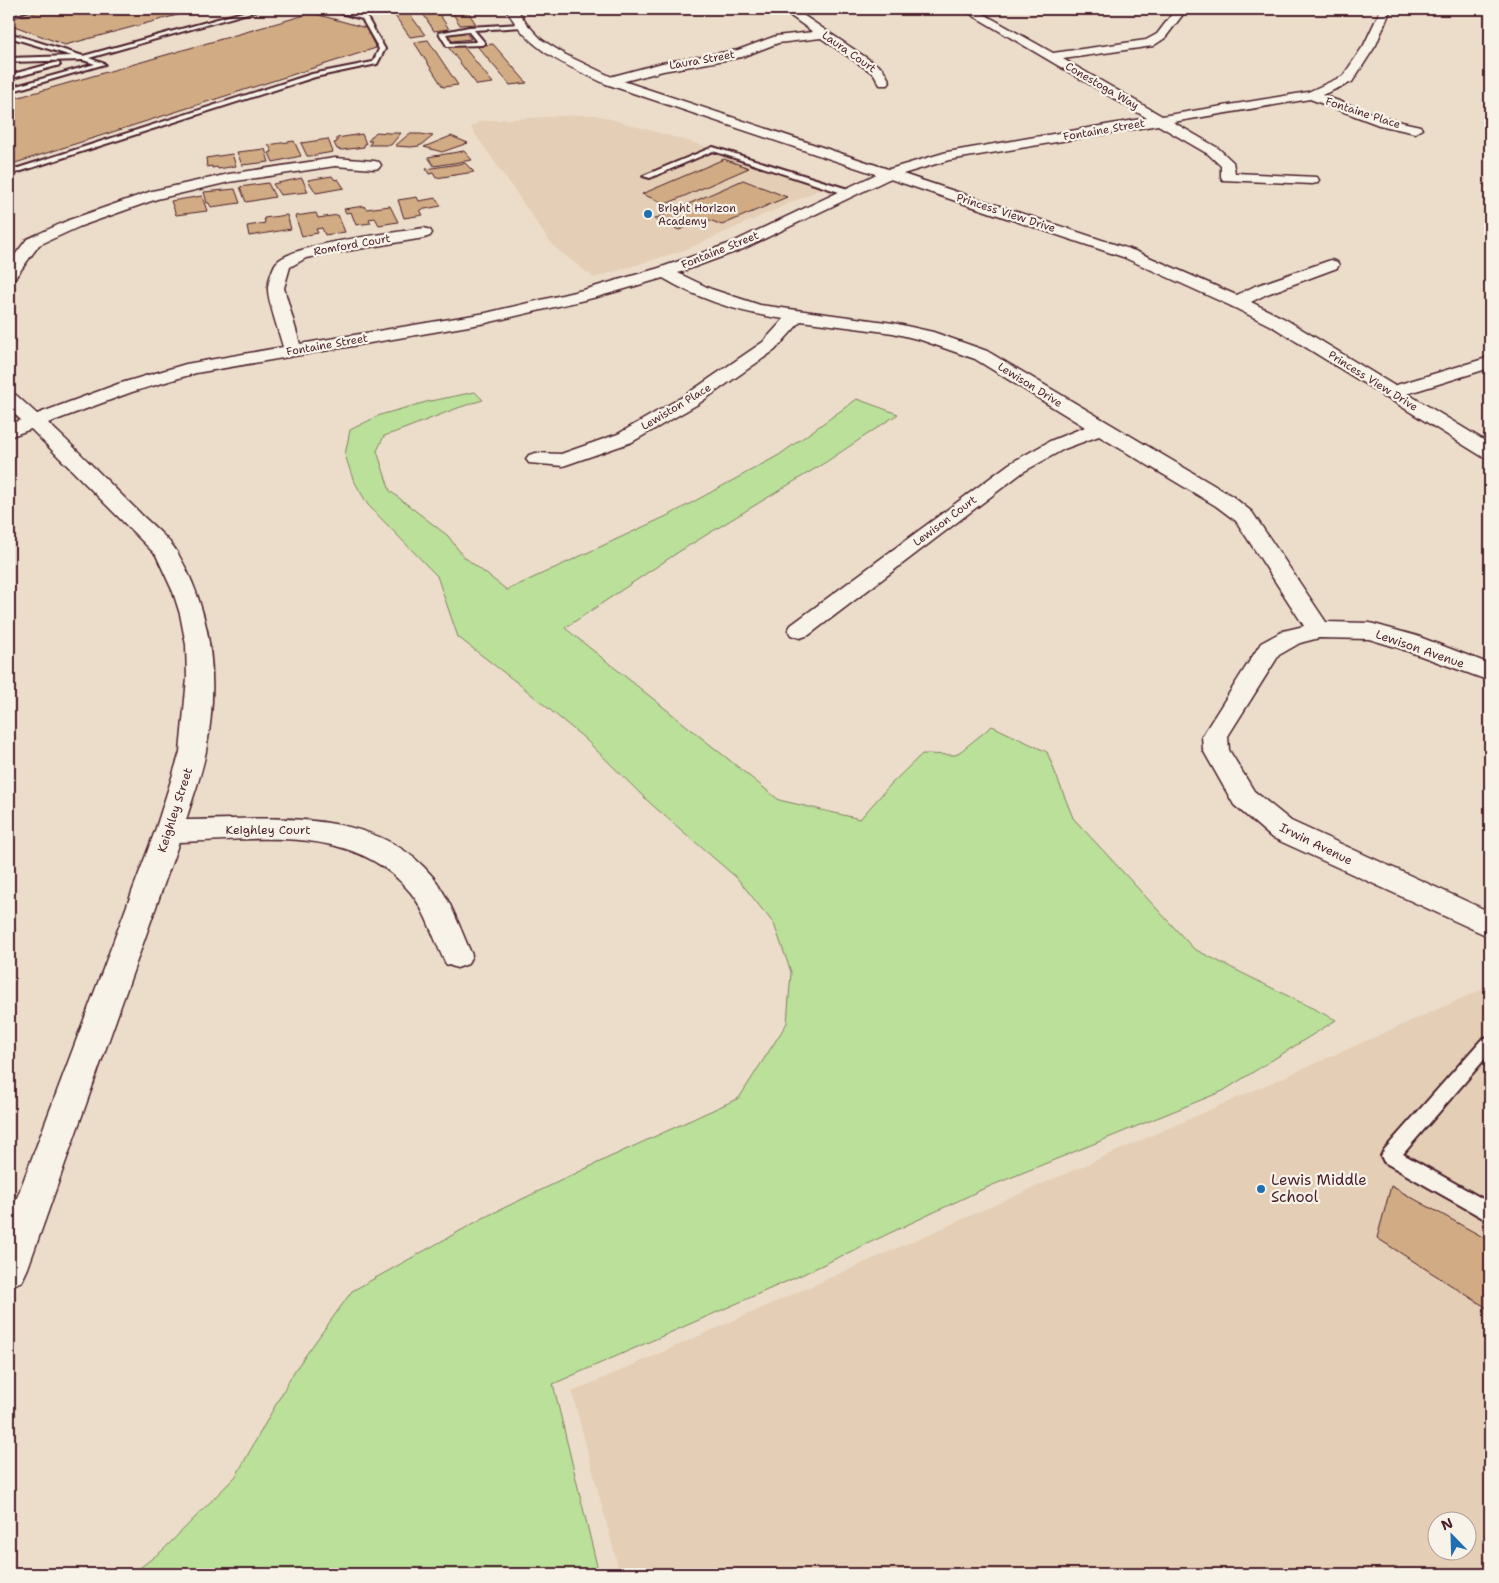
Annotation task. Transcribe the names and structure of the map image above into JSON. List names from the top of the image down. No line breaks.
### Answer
{"streets":{"street":["Laura Court","Laura Street","Conestoga Way","Fontaine Place","Fontaine Street","Princess View Drive","Romford Court","Lewison Drive","Lewiston Place","Lewison Court","Lewison Avenue","Keighley Street","Keighley Court","Irwin Avenue"]},"crossings":[["Laura Court","Laura Street"],["Laura Street","Princess View Drive"],["Conestoga Way","Fontaine Street"],["Fontaine Place","Fontaine Street"],["Fontaine Street","Princess View Drive"],["Fontaine Street","Romford Court"],["Fontaine Street","Lewison Drive"],["Fontaine Street","Keighley Street"],["Lewison Drive","Lewiston Place"],["Lewison Drive","Lewison Court"],["Lewison Drive","Lewison Avenue"],["Lewison Drive","Irwin Avenue"],["Lewison Avenue","Irwin Avenue"],["Keighley Street","Keighley Court"]],"places":["Bright Horizon Academy","Lewis Middle School"],"north":"top left"}
